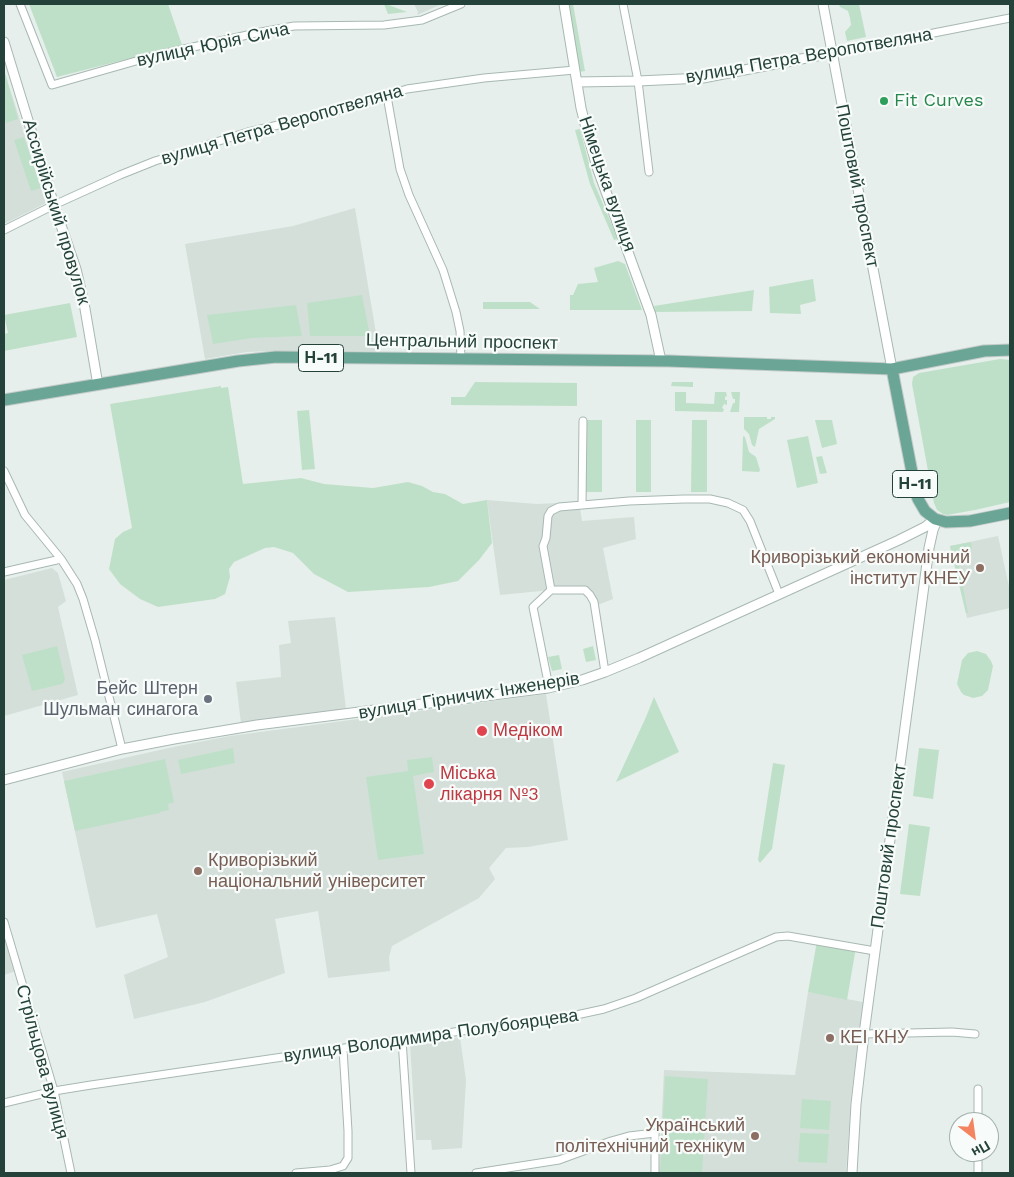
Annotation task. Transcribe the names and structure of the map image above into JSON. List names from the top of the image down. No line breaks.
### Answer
{"streets":{"main road":["Центральний проспект","Н-11"],"street":["вулиця Юрія Сича","вулиця Петра Веропотвеляна","Німецька вулиця","Поштовий проспект","Ассирійський провулок","вулиця Гірничих Інженерів","вулиця Володимира Полубоярцева","Стрільцова вулиця"]},"crossings":[["вулиця Петра Веропотвеляна","Німецька вулиця"],["вулиця Петра Веропотвеляна","Поштовий проспект"],["вулиця Петра Веропотвеляна","Ассирійський провулок"],["Німецька вулиця","Центральний проспект"],["Поштовий проспект","Центральний проспект"],["Поштовий проспект","Н-11"],["Поштовий проспект","вулиця Гірничих Інженерів"],["Поштовий проспект","вулиця Володимира Полубоярцева"],["Ассирійський провулок","Центральний проспект"],["Центральний проспект","Н-11"],["Н-11","вулиця Гірничих Інженерів"],["вулиця Володимира Полубоярцева","Стрільцова вулиця"]],"places":["Fit Curves","Криворізький економічний інститут КНЕУ","Бейс Штерн Шульман синагога","Медіком","Міська лікарня №3","Криворізький національний університет","КЕІ КНУ","Український політехнічний технікум"],"north":"bottom right"}
